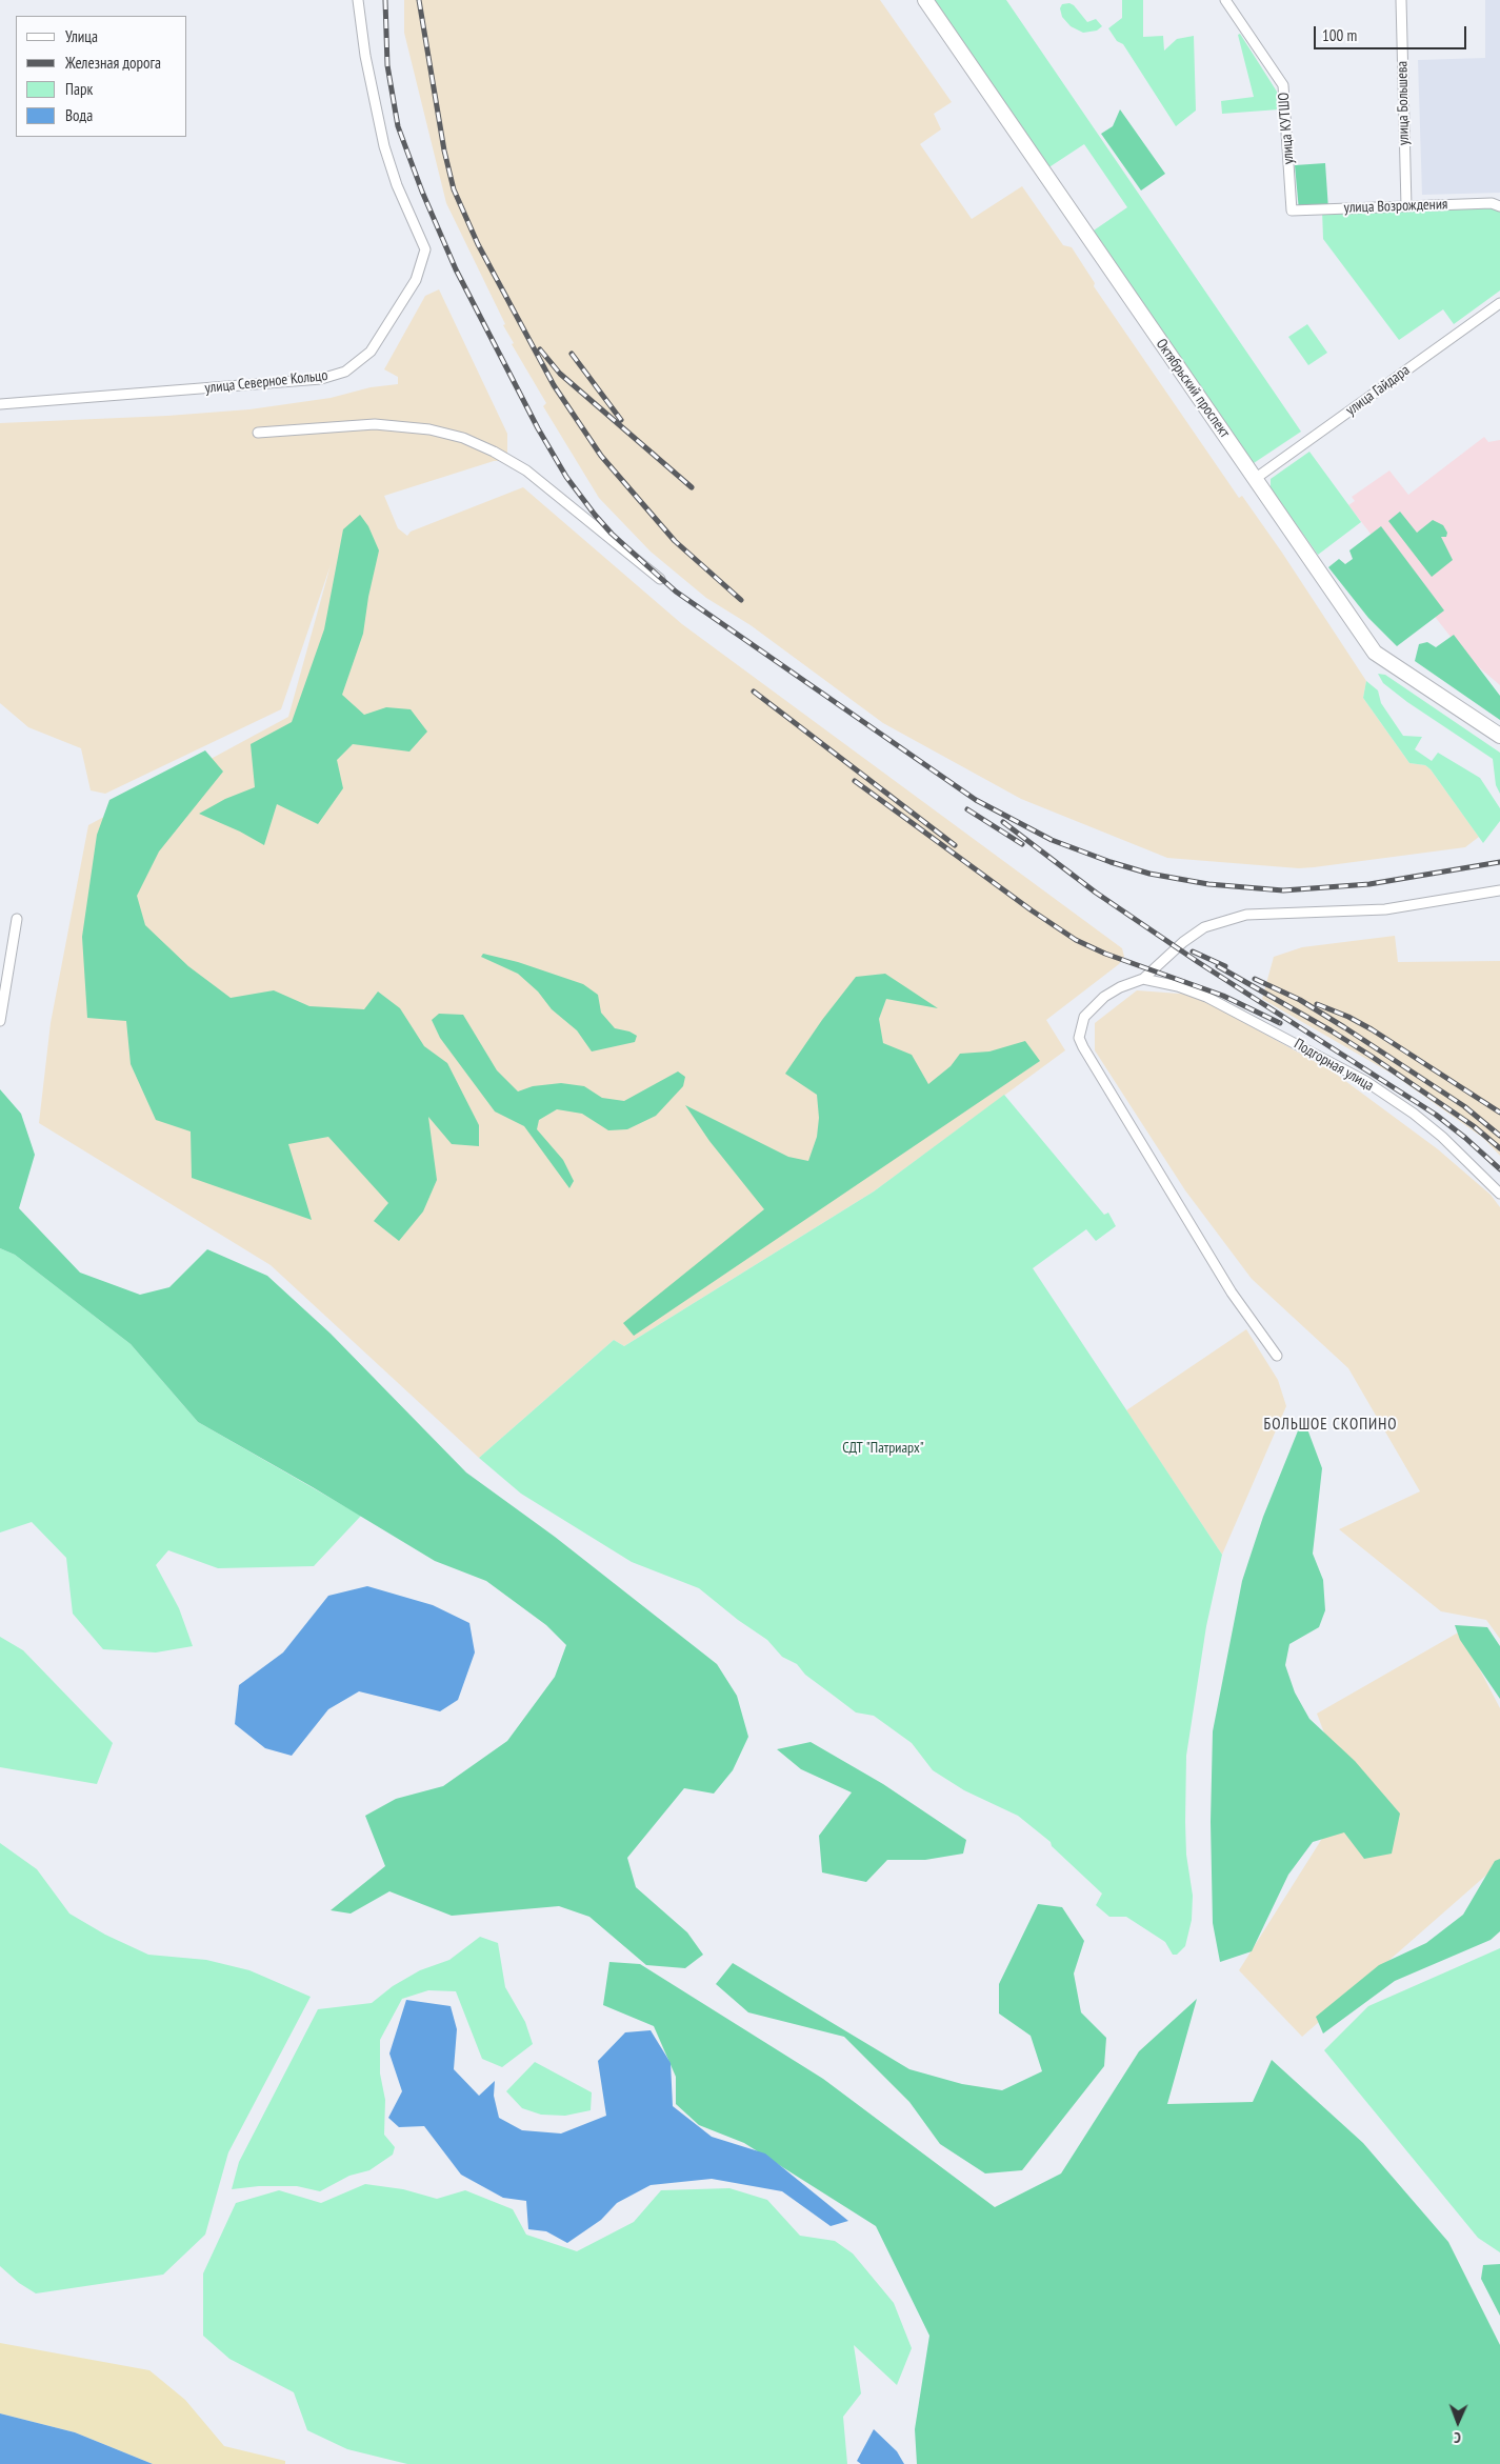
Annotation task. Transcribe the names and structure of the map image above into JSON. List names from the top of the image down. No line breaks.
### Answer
{"streets":{"main road":["Октябрьский проспект"],"street":["улица Большева","улица КУТШО","улица Возрождения","улица Северное Кольцо","улица Гайдара","Подгорная улица"]},"crossings":[["улица Большева","улица Возрождения"],["улица КУТШО","улица Возрождения"],["Октябрьский проспект","улица Гайдара"]],"districts":["БОЛЬШОЕ СКОПИНО"],"parks":["СДТ \"Патриарх\""],"legend":["Улица","Железная дорога","Парк","Вода"],"scale_bar":"100 m","north":"bottom"}
